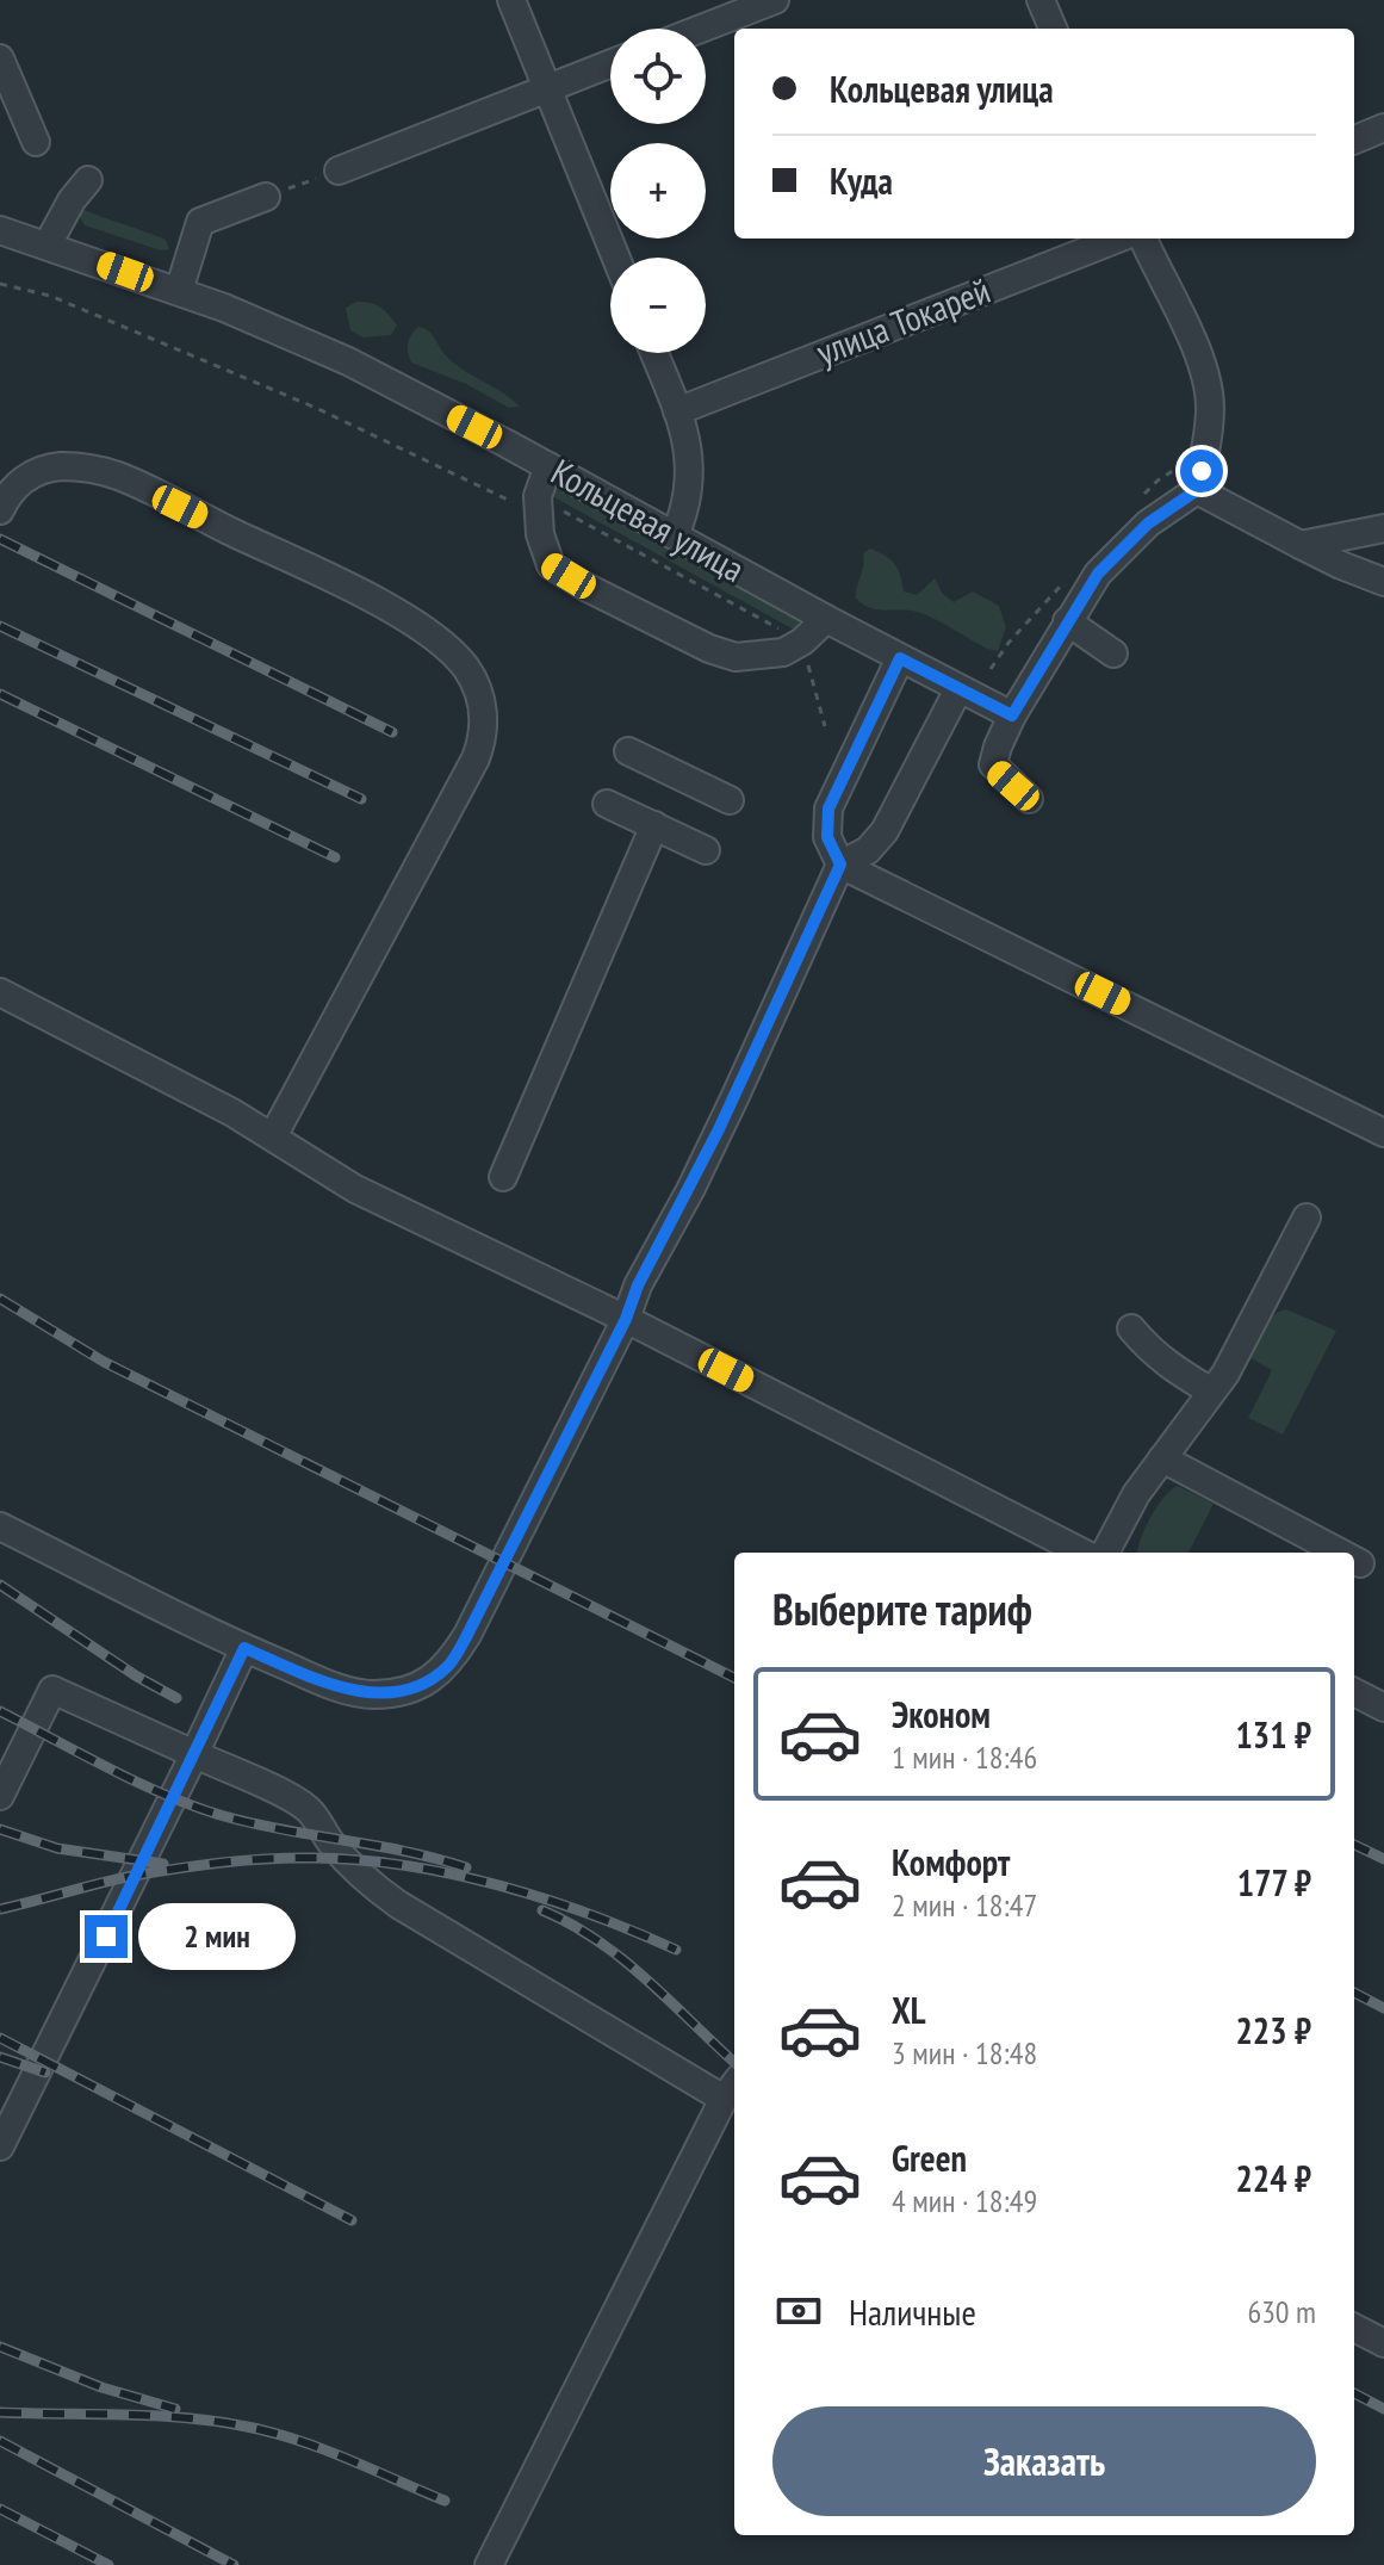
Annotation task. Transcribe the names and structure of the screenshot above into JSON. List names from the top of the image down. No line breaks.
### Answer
{"streets":{"street":["улица Токарей","Кольцевая улица"]},"page":{"map_buttons":["+","−"],"banner":["Кольцевая улица","Куда"],"heading":"Выберите тариф","list":[{"name":"Эконом","note":"1 мин · 18:46","value":"131 ₽"},{"name":"Комфорт","note":"2 мин · 18:47","value":"177 ₽"},{"name":"XL","note":"3 мин · 18:48","value":"223 ₽"},{"name":"Green","note":"4 мин · 18:49","value":"224 ₽"}],"bubble":"2 мин","pay":["Наличные","630 m"],"buttons":"Заказать"}}
